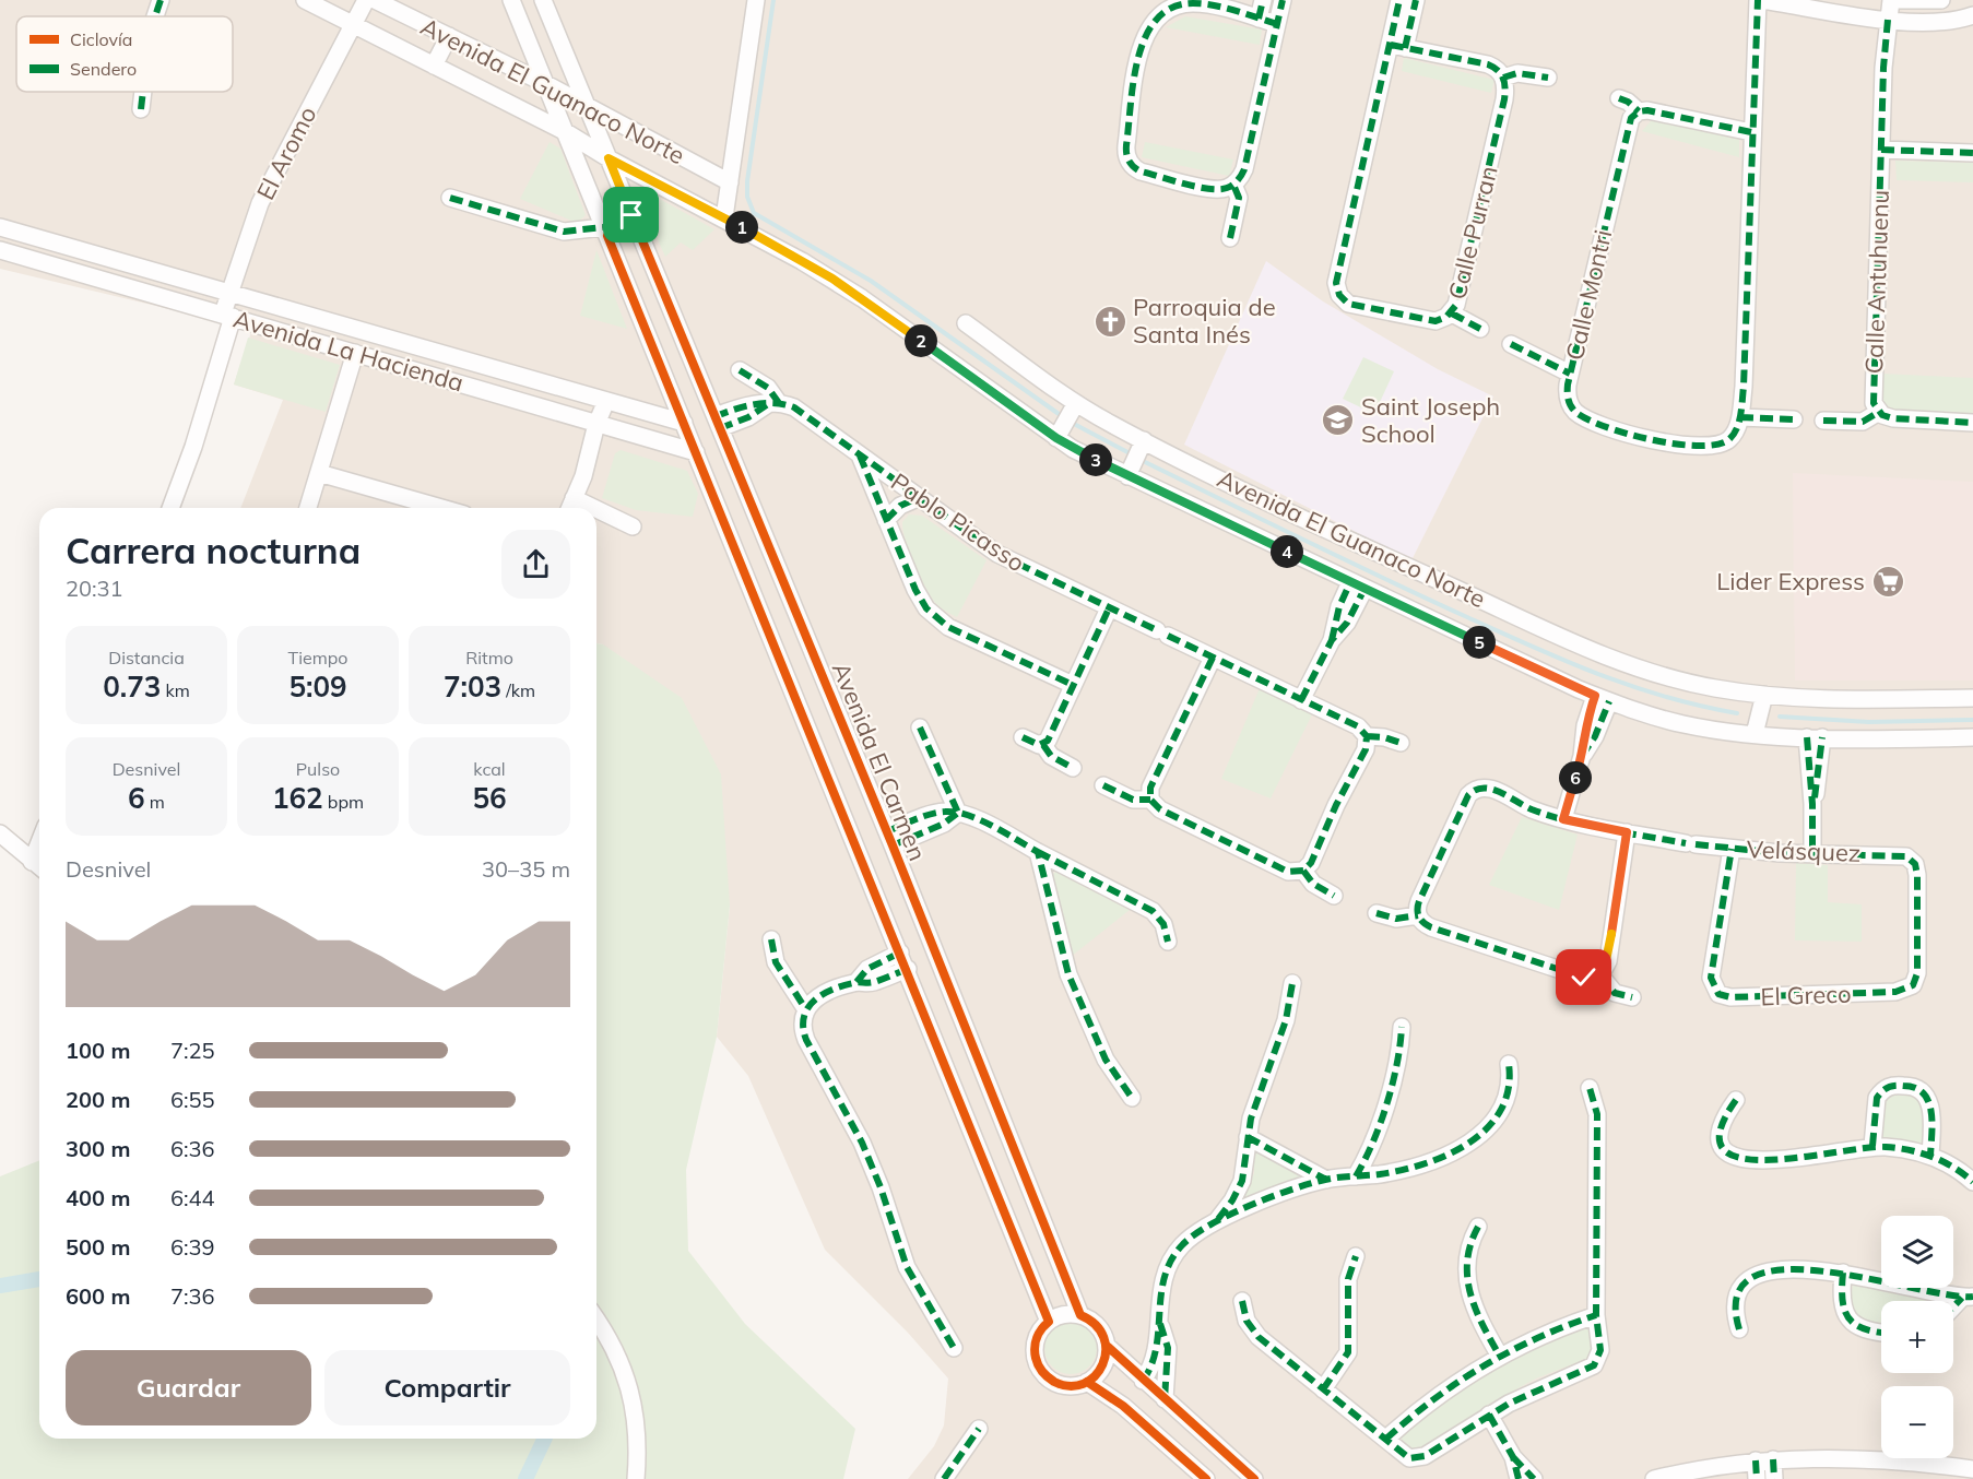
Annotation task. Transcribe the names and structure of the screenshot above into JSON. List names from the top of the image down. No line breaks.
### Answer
{"streets":{"street":["Avenida El Guanaco Norte","El Aromo","Calle Purran","Calle Antuhuenu","Calle Montri","Avenida La Hacienda","Pablo Picasso","Avenida El Carmen","Velásquez","El Greco"]},"crossings":[["Avenida El Guanaco Norte","El Aromo"],["Avenida El Guanaco Norte","Avenida El Carmen"],["El Aromo","Avenida La Hacienda"],["Velásquez","El Greco"]],"places":{"church":["Parroquia de Santa Inés"],"school or university":["Saint Joseph School"],"supermarket":["Lider Express"]},"legend":["Ciclovía","Sendero"],"page":{"pins":["1","2","3","4","5","6"],"heading":["Carrera nocturna","20:31"],"stats":[["Distancia","0.73 km"],["Tiempo","5:09"],["Ritmo","7:03 /km"],["Desnivel","6 m"],["Pulso","162 bpm"],["kcal","56"]],"chart":["Desnivel","30–35 m"],"list":[{"name":"100 m","note":"7:25"},{"name":"200 m","note":"6:55"},{"name":"300 m","note":"6:36"},{"name":"400 m","note":"6:44"},{"name":"500 m","note":"6:39"},{"name":"600 m","note":"7:36"}],"map_buttons":["+","−"],"buttons":["Guardar","Compartir"]}}
